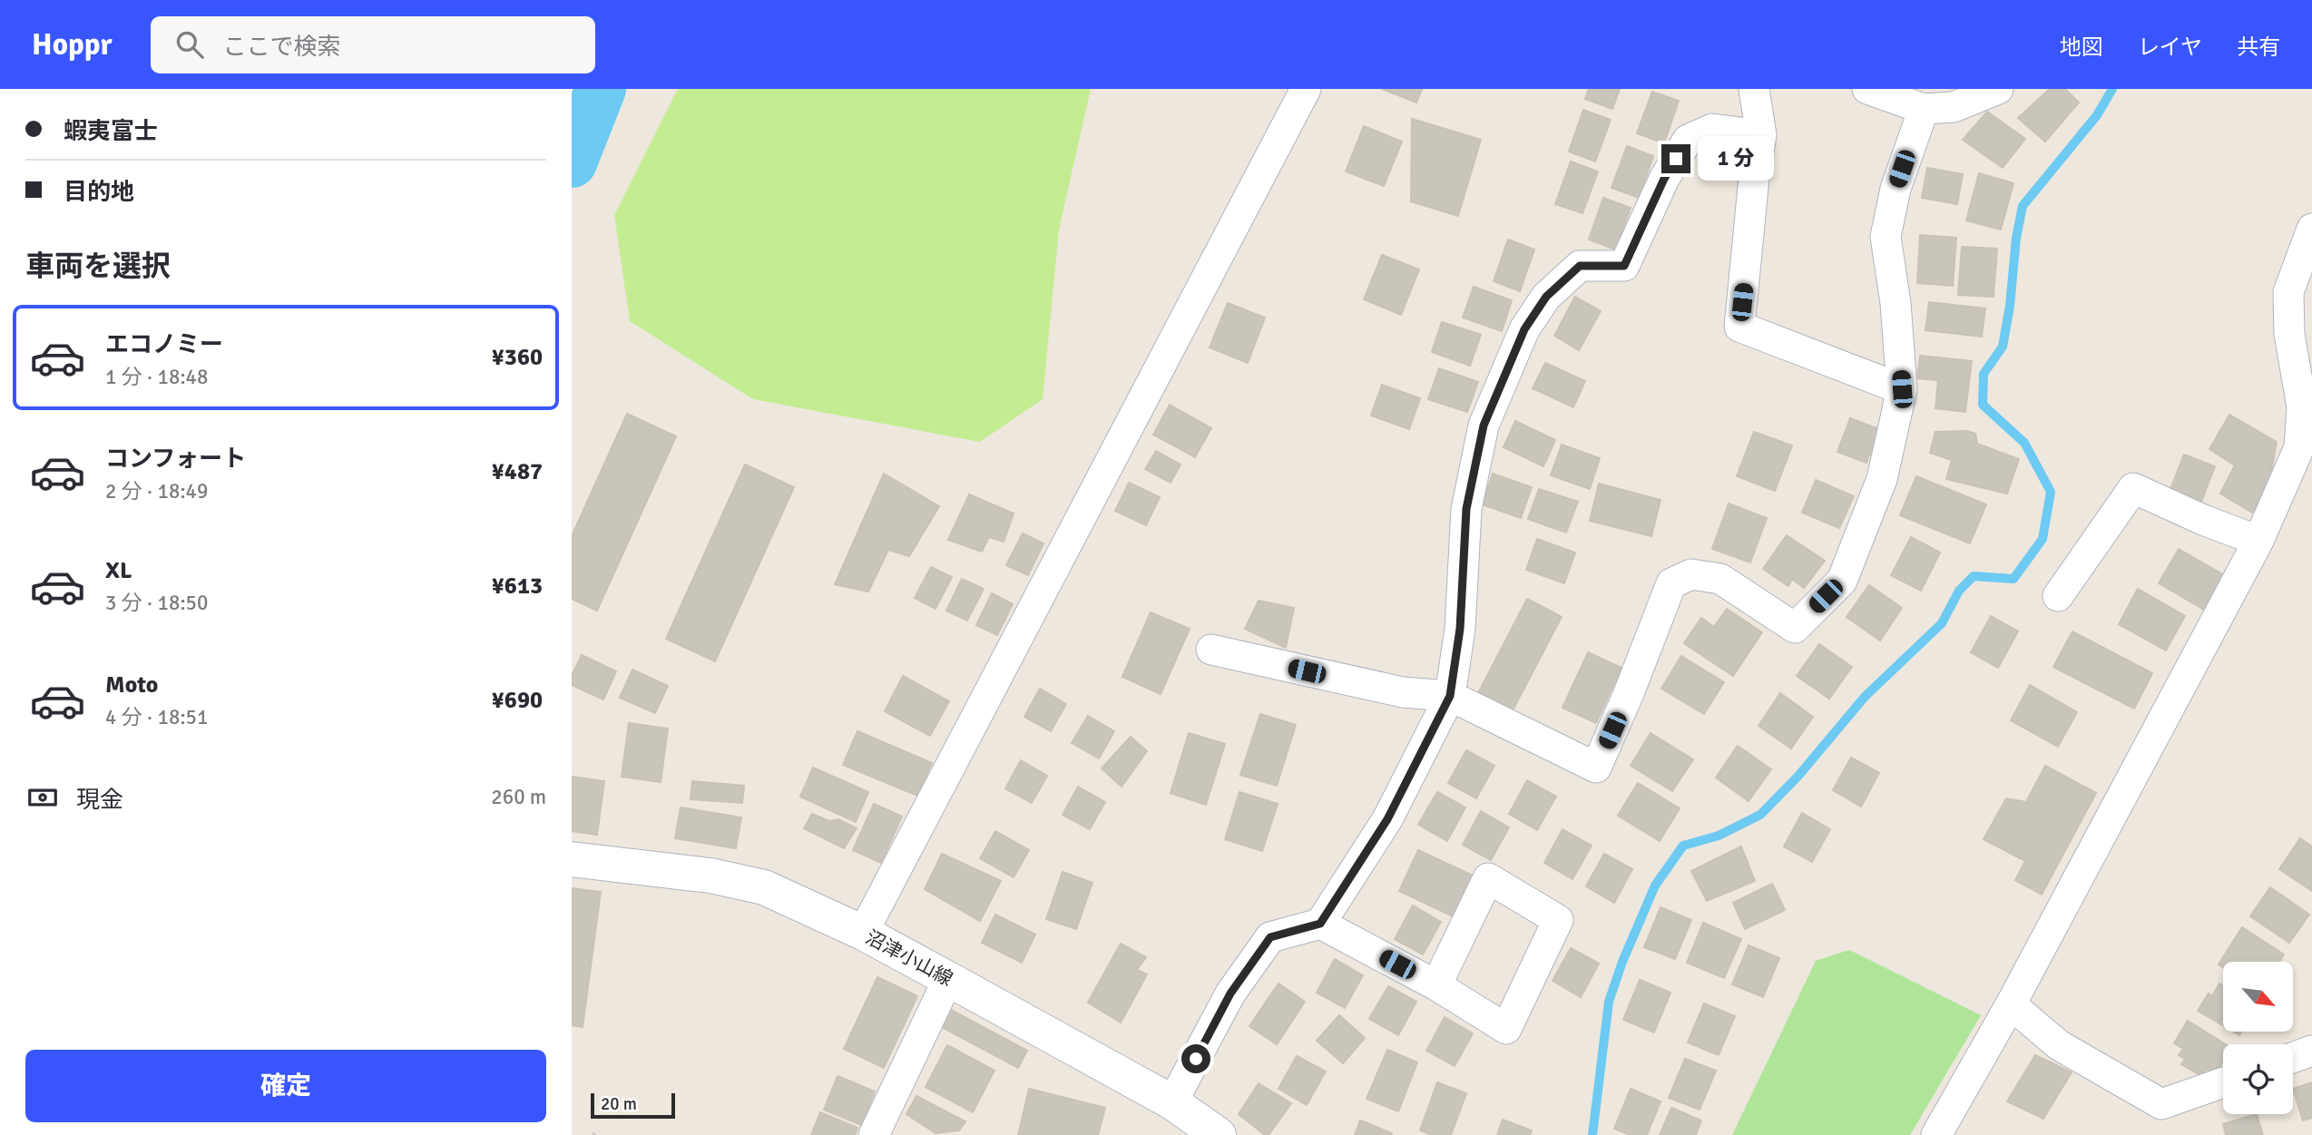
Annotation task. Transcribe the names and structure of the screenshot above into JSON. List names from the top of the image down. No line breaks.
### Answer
{"streets":{"main road":["沼津小山線"]},"scale_bar":"20 m","north":"bottom right","page":{"header":"Hoppr","search":"ここで検索","nav":["地図","レイヤ","共有"],"banner":["蝦夷富士","目的地"],"bubble":"1 分","heading":"車両を選択","list":[{"name":"エコノミー","note":"1 分 · 18:48","value":"¥360"},{"name":"コンフォート","note":"2 分 · 18:49","value":"¥487"},{"name":"XL","note":"3 分 · 18:50","value":"¥613"},{"name":"Moto","note":"4 分 · 18:51","value":"¥690"}],"pay":["現金","260 m"],"buttons":"確定","scale":"20 m"}}
